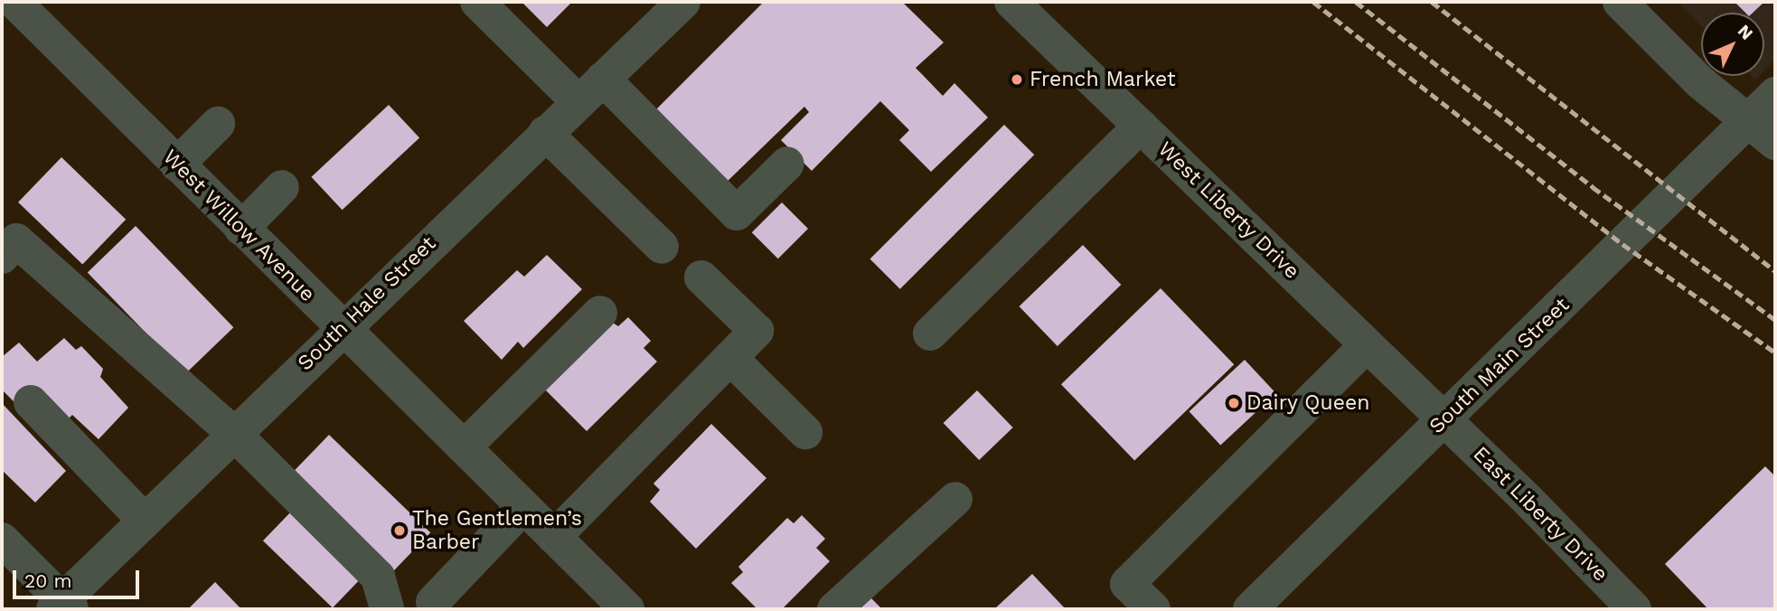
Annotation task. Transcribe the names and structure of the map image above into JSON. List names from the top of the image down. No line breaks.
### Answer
{"streets":{"street":["West Liberty Drive","West Willow Avenue","South Hale Street","South Main Street","East Liberty Drive"]},"crossings":[["West Liberty Drive","South Main Street"],["West Liberty Drive","East Liberty Drive"],["West Willow Avenue","South Hale Street"],["South Main Street","East Liberty Drive"]],"places":["French Market","Dairy Queen","The Gentlemen’s Barber"],"scale_bar":"20 m","north":"top right"}
